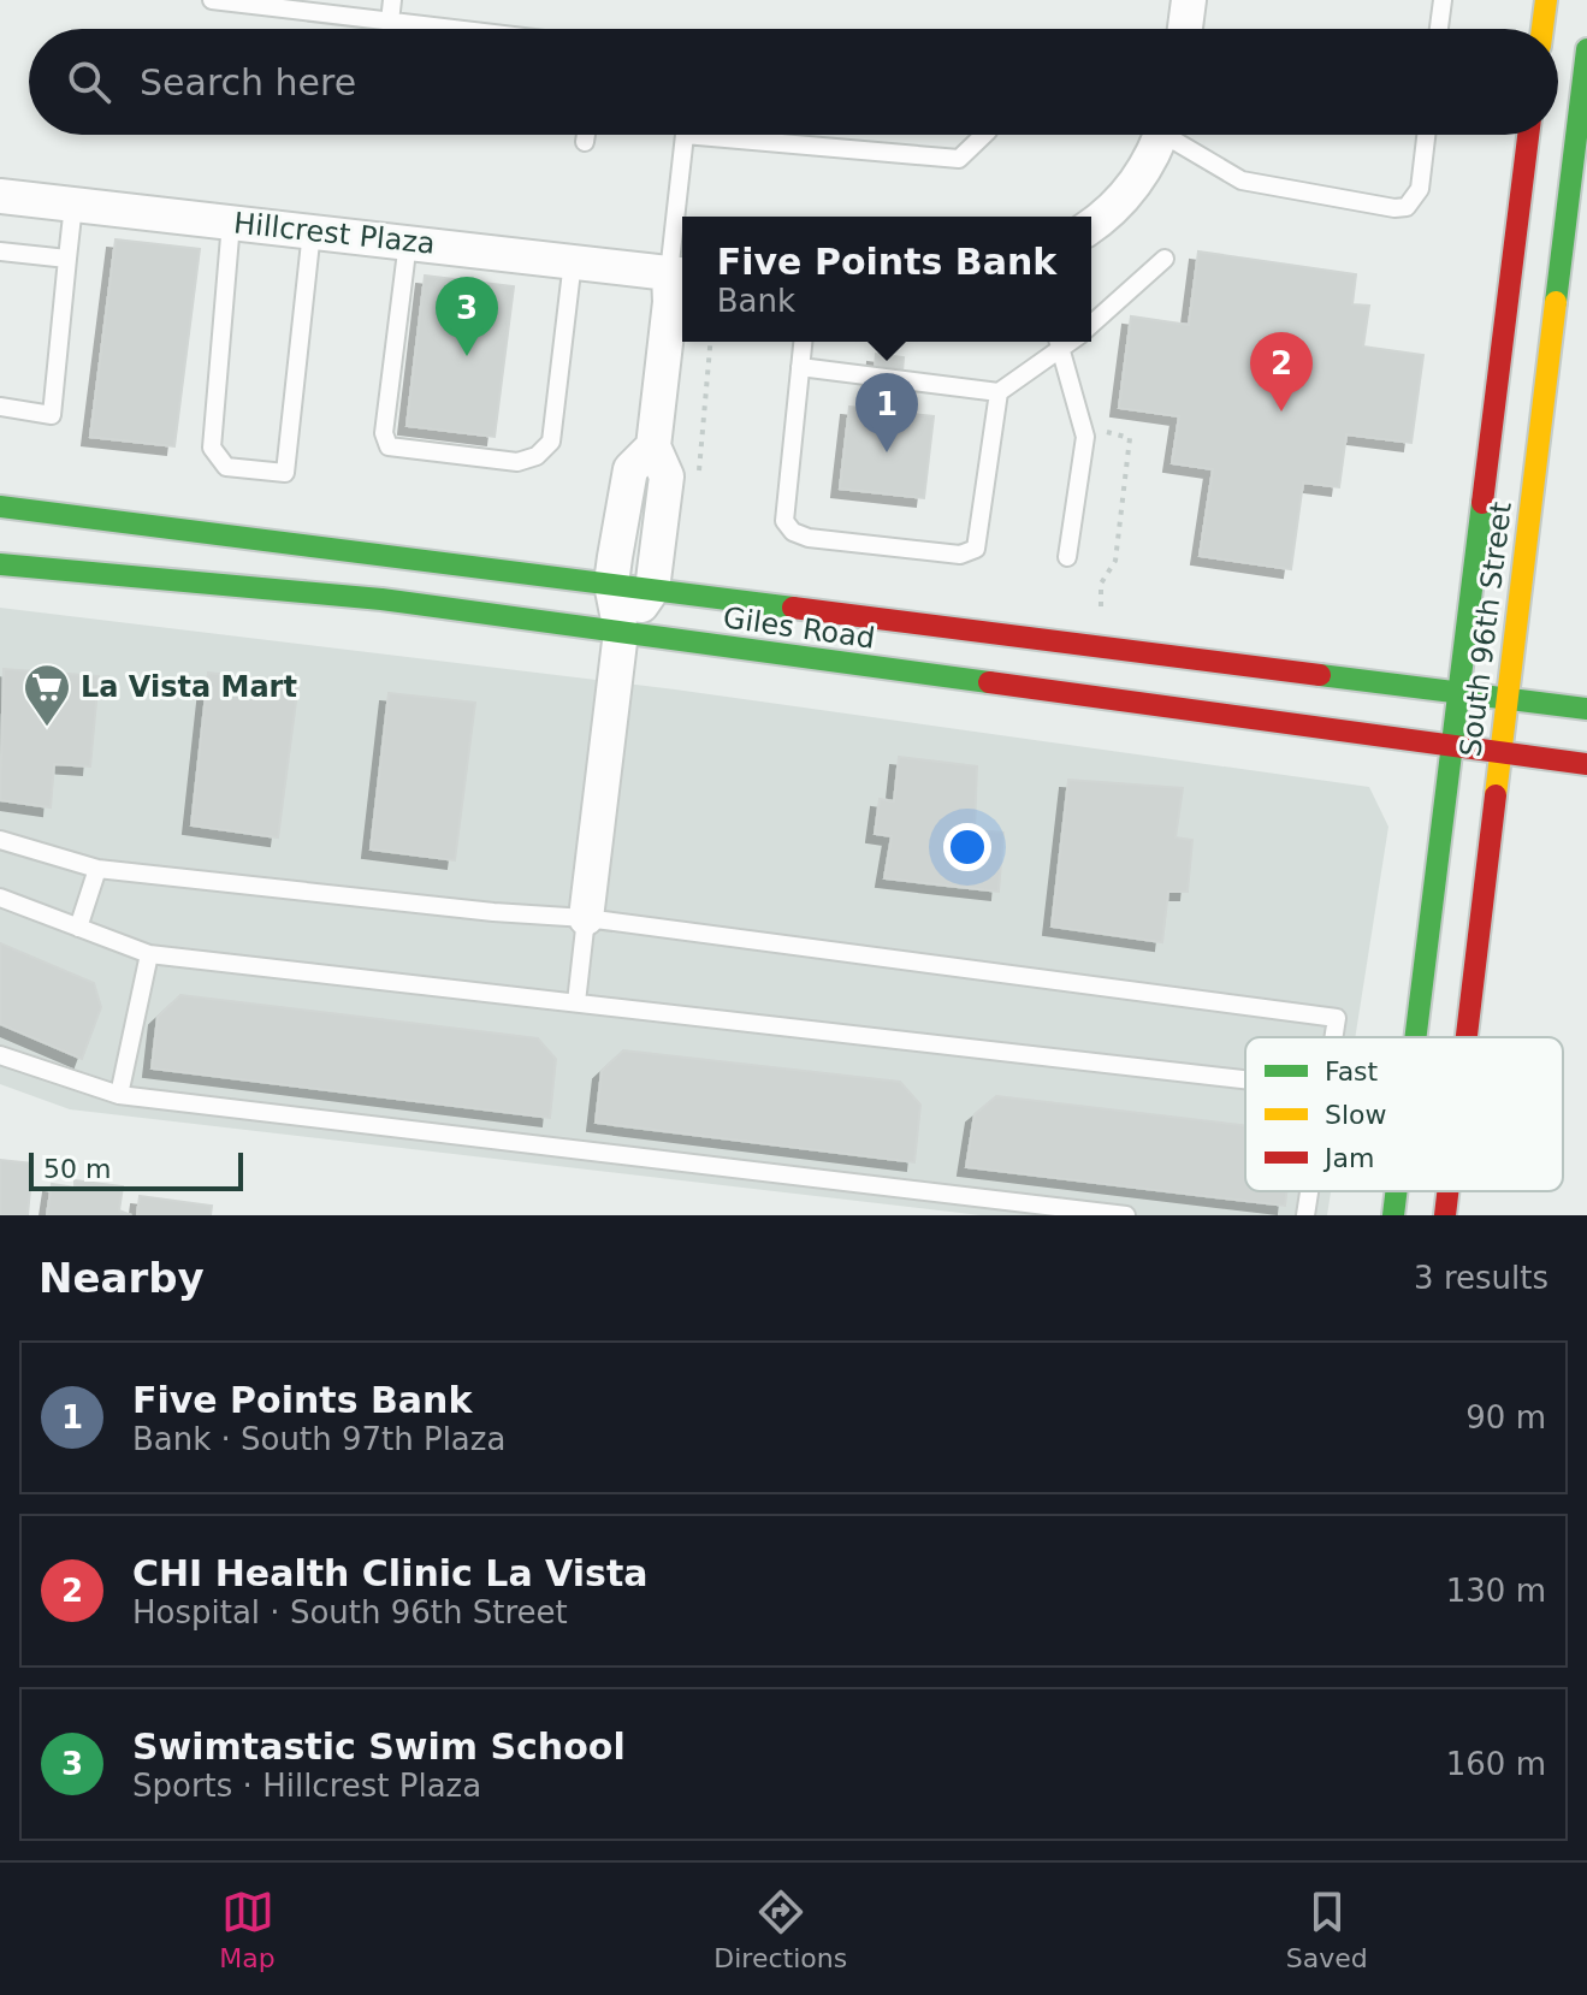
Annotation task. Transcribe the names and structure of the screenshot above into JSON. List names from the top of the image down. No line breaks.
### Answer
{"streets":{"main road":["Giles Road","South 96th Street"],"street":["Hillcrest Plaza"]},"crossings":[["Giles Road","South 96th Street"]],"places":{"supermarket":["La Vista Mart"]},"legend":["Fast","Slow","Jam"],"scale_bar":"50 m","page":{"search":"Search here","popup":["Five Points Bank","Bank"],"pins":["3","2","1"],"scale":"50 m","heading":["Nearby","3 results"],"list":[{"mark":"1","name":"Five Points Bank","note":"Bank · South 97th Plaza","value":"90 m"},{"mark":"2","name":"CHI Health Clinic La Vista","note":"Hospital · South 96th Street","value":"130 m"},{"mark":"3","name":"Swimtastic Swim School","note":"Sports · Hillcrest Plaza","value":"160 m"}],"nav":["Map","Directions","Saved"]}}
